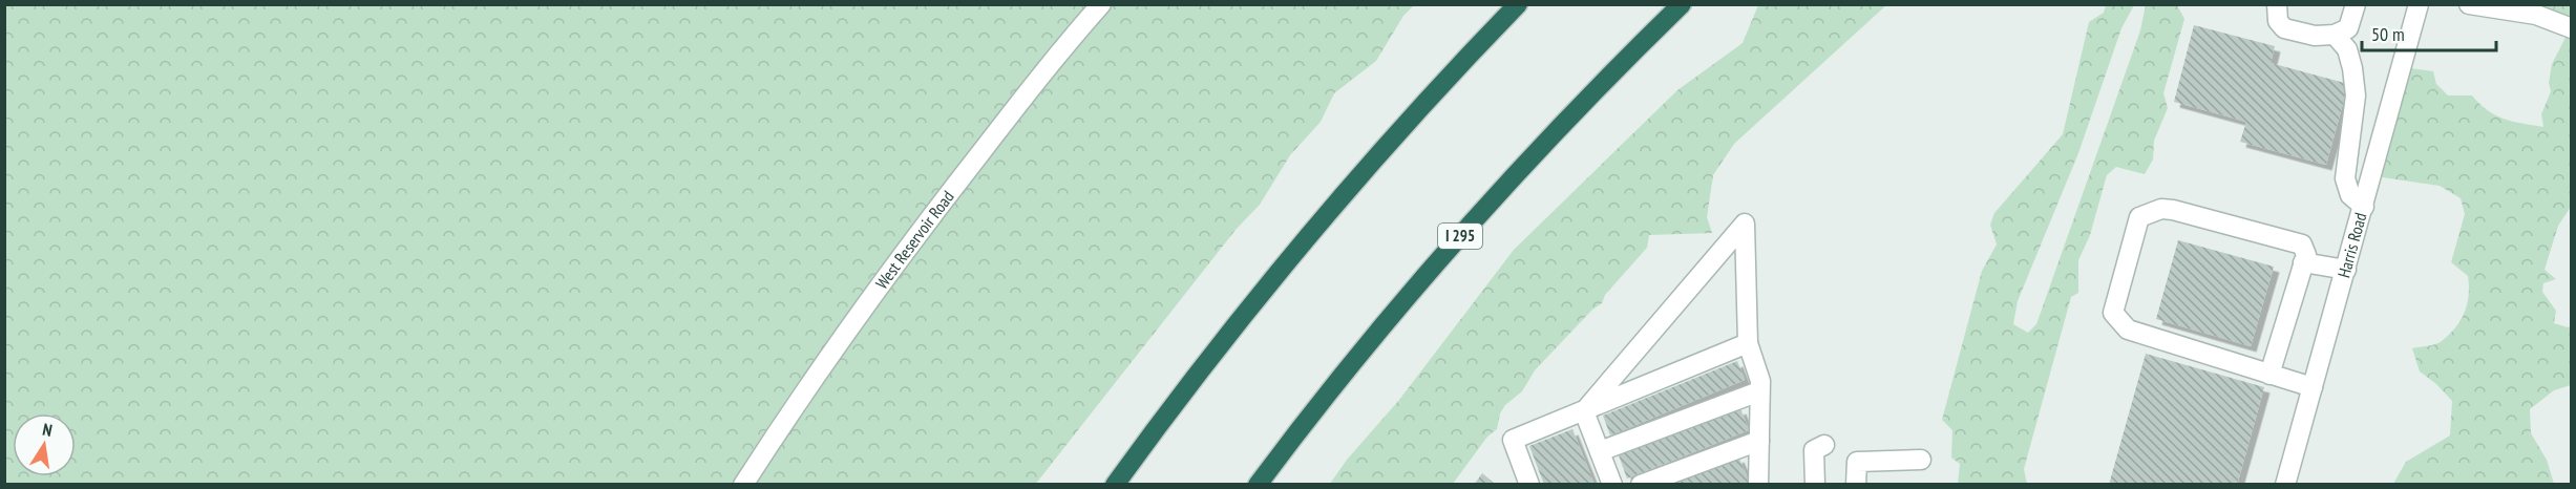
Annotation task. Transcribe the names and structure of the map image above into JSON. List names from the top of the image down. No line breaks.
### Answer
{"streets":{"highway":["I 295"],"street":["West Reservoir Road","Harris Road"]},"scale_bar":"50 m","north":"top"}
